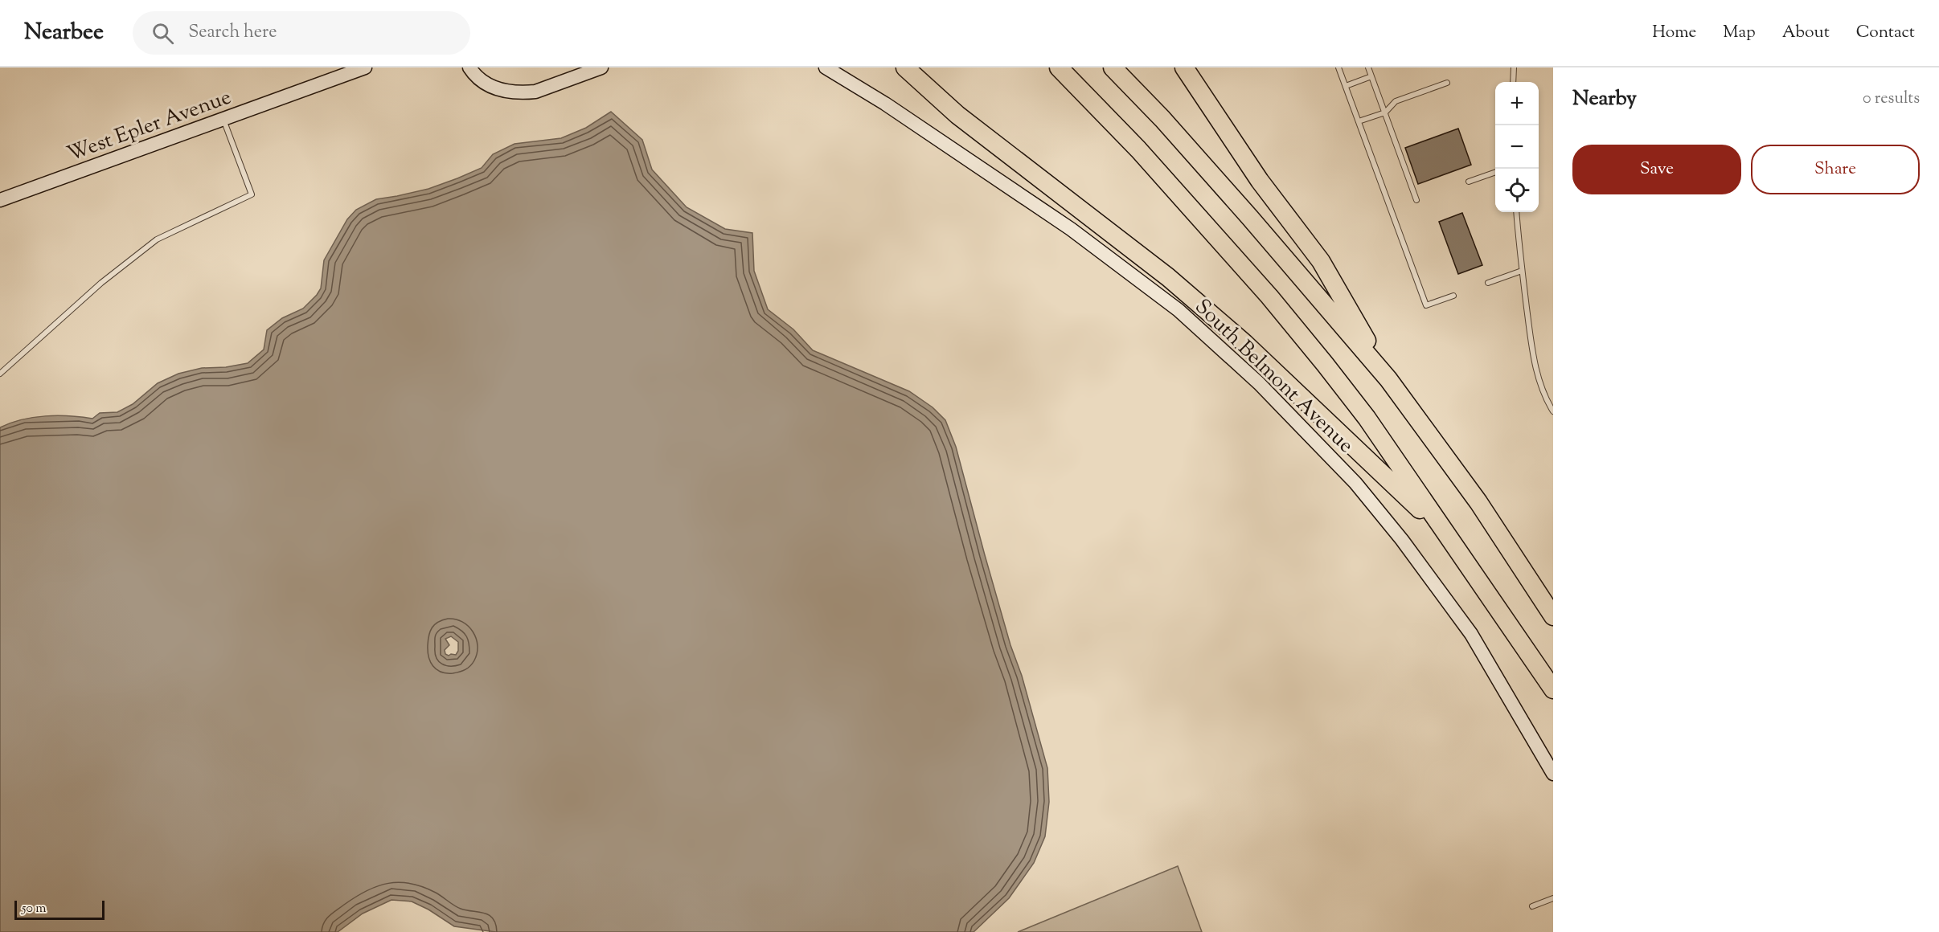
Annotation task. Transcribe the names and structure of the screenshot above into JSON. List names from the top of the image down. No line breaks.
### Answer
{"streets":{"street":["West Epler Avenue","South Belmont Avenue"]},"scale_bar":"50 m","page":{"header":"Nearbee","search":"Search here","nav":["Home","Map","About","Contact"],"heading":["Nearby","0 results"],"map_buttons":["+","−"],"buttons":["Save","Share"],"scale":"50 m"}}
